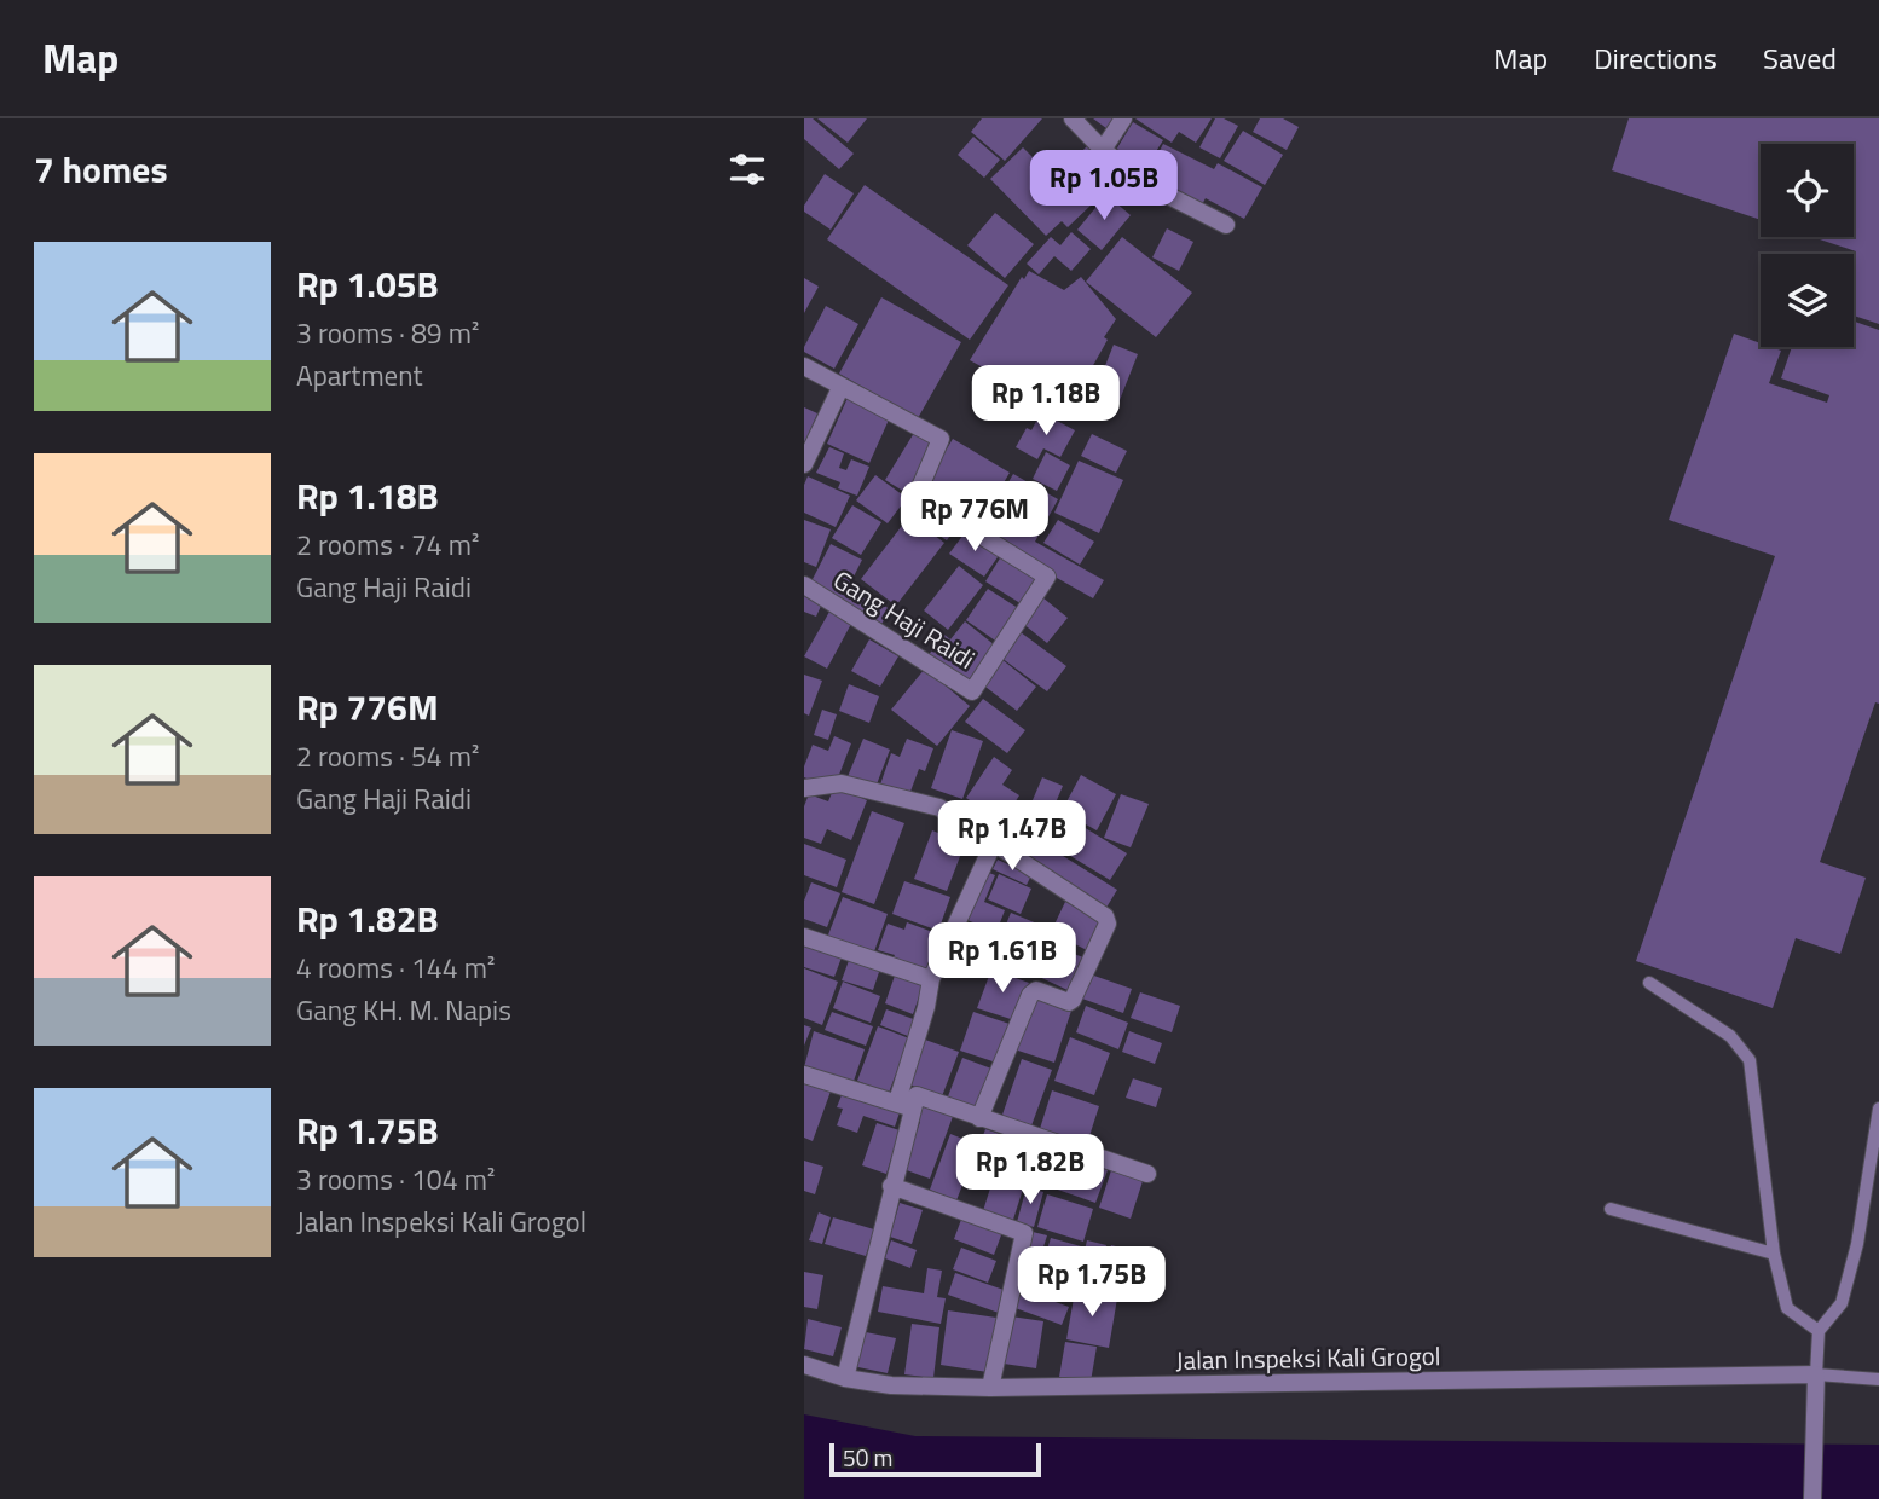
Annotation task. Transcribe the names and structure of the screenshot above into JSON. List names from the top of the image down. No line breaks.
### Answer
{"streets":{"street":["Gang Haji Raidi","Jalan Inspeksi Kali Grogol"]},"scale_bar":"50 m","page":{"header":"Map","nav":["Map","Directions","Saved"],"heading":"7 homes","price":["Rp 1.05B","Rp 1.18B","Rp 776M","Rp 1.47B","Rp 1.61B","Rp 1.82B","Rp 1.75B"],"list":[{"name":"Rp 1.05B","note":"3 rooms · 89 m² · Apartment"},{"name":"Rp 1.18B","note":"2 rooms · 74 m² · Gang Haji Raidi"},{"name":"Rp 776M","note":"2 rooms · 54 m² · Gang Haji Raidi"},{"name":"Rp 1.82B","note":"4 rooms · 144 m² · Gang KH. M. Napis"},{"name":"Rp 1.75B","note":"3 rooms · 104 m² · Jalan Inspeksi Kali Grogol"}],"scale":"50 m"}}
